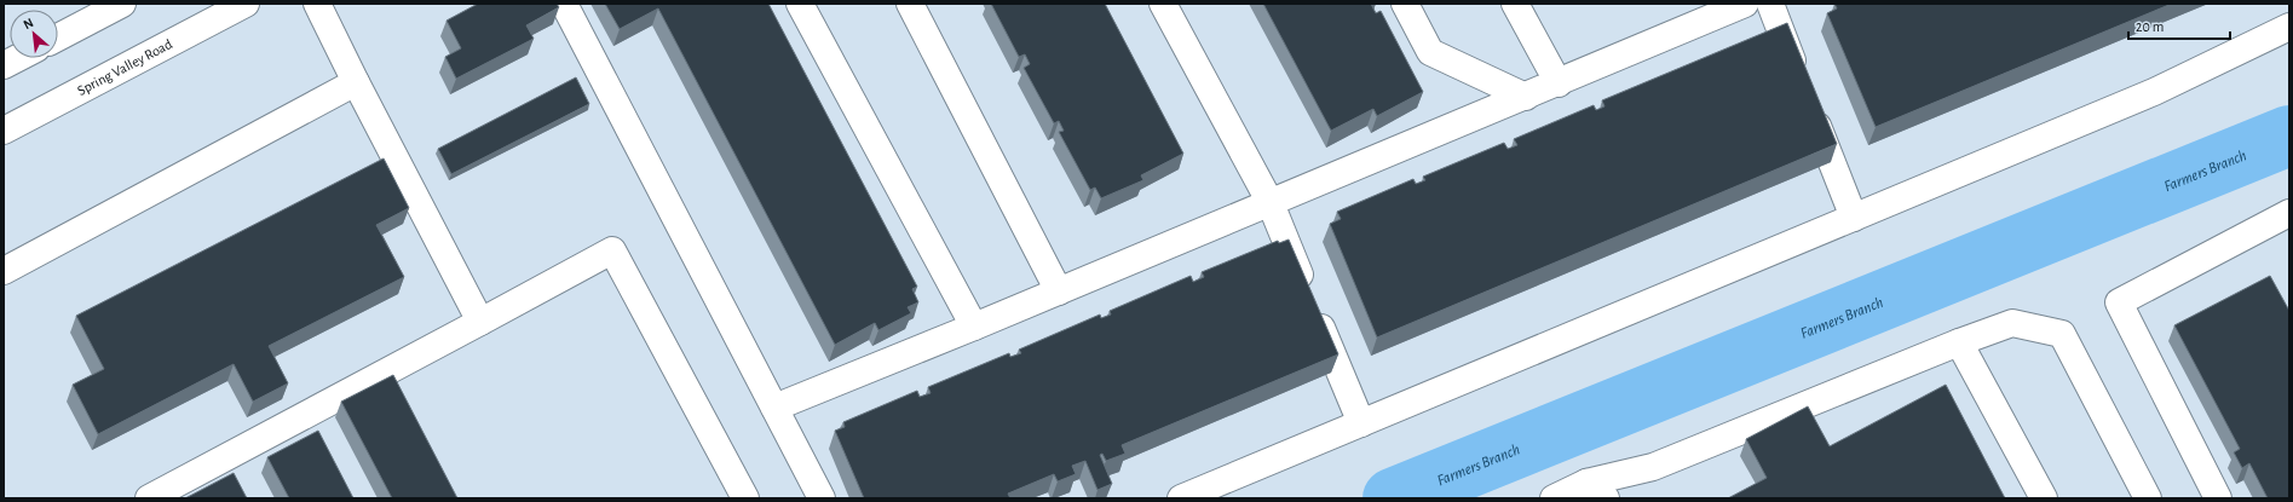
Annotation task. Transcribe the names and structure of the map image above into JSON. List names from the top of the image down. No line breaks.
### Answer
{"streets":{"main road":["Spring Valley Road"]},"water":["Farmers Branch"],"scale_bar":"20 m","north":"top left"}
